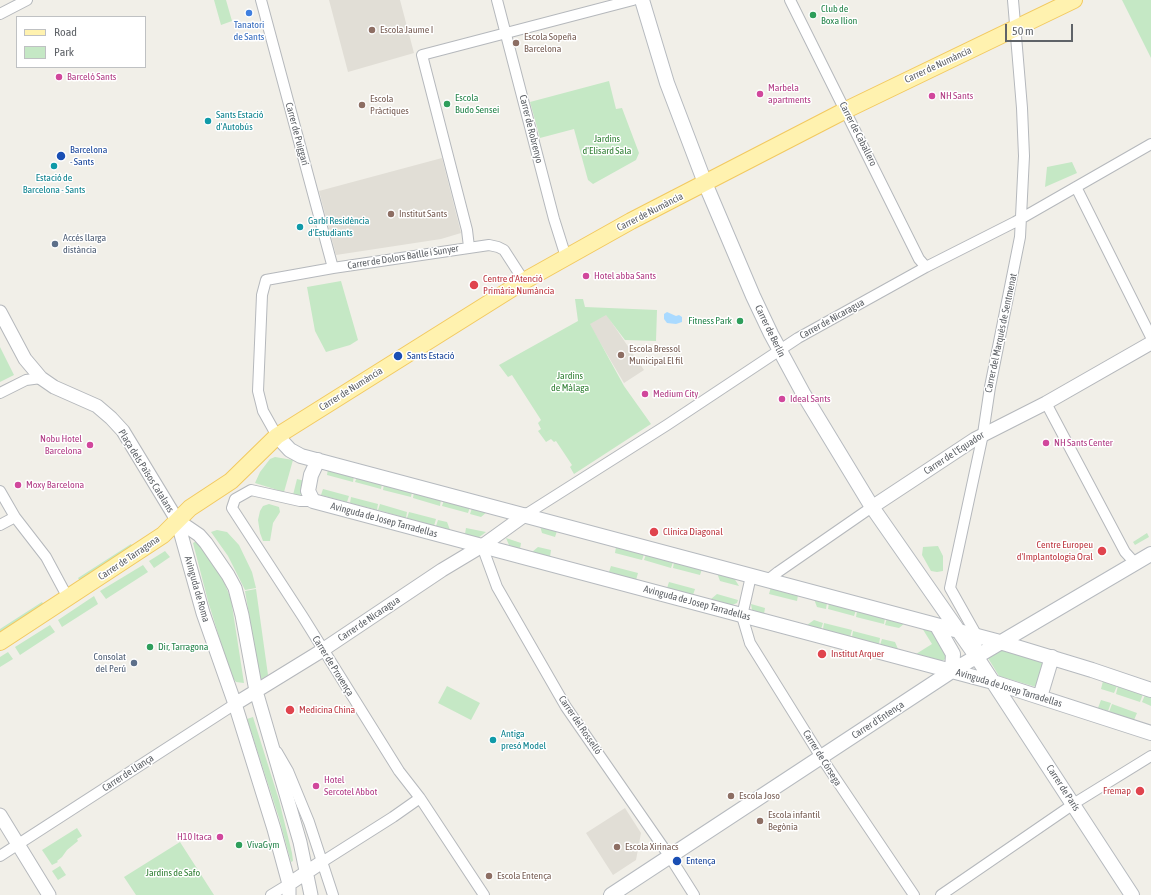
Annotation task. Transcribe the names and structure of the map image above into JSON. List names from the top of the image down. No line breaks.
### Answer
{"streets":{"main road":["Carrer de Numància","Carrer de Berlín","Avinguda de Josep Tarradellas","Carrer de Tarragona","Carrer d'Entença","Carrer de París"],"street":["Carrer de Robrenyo","Carrer de Puiggarí","Carrer de Caballero","Carrer de Dolors Batlle i Sunyer","Carrer de Nicaragua","Carrer del Marquès de Sentmenat","Carrer de l'Equador","Plaça dels Països Catalans","Avinguda de Roma","Carrer de Provença","Carrer del Rosselló","Carrer de Còrsega","Carrer de Llança"]},"crossings":[["Carrer de Numància","Carrer de Robrenyo"],["Carrer de Numància","Carrer de Caballero"],["Carrer de Numància","Carrer de Dolors Batlle i Sunyer"],["Carrer de Numància","Carrer de Berlín"],["Carrer de Numància","Carrer del Marquès de Sentmenat"],["Carrer de Numància","Carrer de Tarragona"],["Carrer de Puiggarí","Carrer de Dolors Batlle i Sunyer"],["Carrer de Caballero","Carrer de Nicaragua"],["Carrer de Nicaragua","Carrer de Berlín"],["Carrer de Nicaragua","Carrer del Marquès de Sentmenat"],["Carrer de Nicaragua","Avinguda de Josep Tarradellas"],["Carrer de Nicaragua","Carrer de Provença"],["Carrer de Nicaragua","Carrer del Rosselló"],["Carrer de Nicaragua","Carrer de Llança"],["Carrer de Berlín","Carrer de l'Equador"],["Carrer de Berlín","Avinguda de Josep Tarradellas"],["Carrer del Marquès de Sentmenat","Carrer de l'Equador"],["Plaça dels Països Catalans","Carrer de Tarragona"],["Plaça dels Països Catalans","Avinguda de Roma"],["Avinguda de Josep Tarradellas","Carrer de Provença"],["Avinguda de Josep Tarradellas","Carrer d'Entença"],["Avinguda de Josep Tarradellas","Carrer del Rosselló"],["Avinguda de Josep Tarradellas","Carrer de Còrsega"],["Avinguda de Josep Tarradellas","Carrer de París"],["Carrer de Tarragona","Avinguda de Roma"],["Avinguda de Roma","Carrer de Llança"],["Carrer d'Entença","Carrer del Rosselló"],["Carrer d'Entença","Carrer de Còrsega"]],"parks":["Jardins d'Elisard Sala","Jardins de Màlaga","Jardins de Safo"],"places":["Tanatori de Sants","Club de Boxa Ilion","Escola Jaume I","Escola Sopeña Barcelona","Barceló Sants","Marbela apartments","NH Sants","Escola Budo Sensei","Escola Pràctiques","Sants Estació d'Autobús","Barcelona - Sants","Estació de Barcelona - Sants","Institut Sants","Garbí Residència d'Estudiants","Accés llarga distància","Hotel abba Sants","Centre d'Atenció Primària Numància","Fitness Park","Escola Bressol Municipal El fil","Sants Estació","Medium City","Ideal Sants","NH Sants Center","Nobu Hotel Barcelona","Moxy Barcelona","Clínica Diagonal","Centre Europeu d'Implantologia Oral","Dir, Tarragona","Institut Arquer","Consolat del Perú","Medicina China","Antiga presó Model","Hotel Sercotel Abbot","Fremap","Escola Joso","Escola infantil Begònia","H10 Itaca","VivaGym","Escola Xirinacs","Entença","Escola Entença"],"legend":["Road","Park"],"scale_bar":"50 m"}
